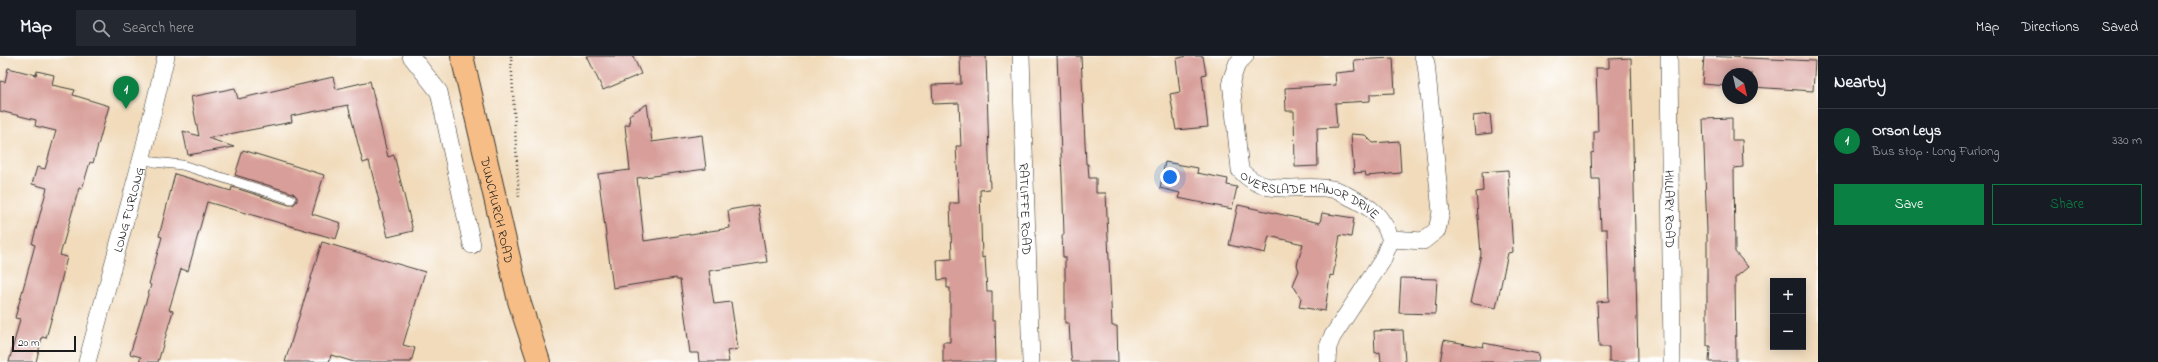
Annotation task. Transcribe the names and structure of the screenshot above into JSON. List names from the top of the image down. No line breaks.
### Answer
{"streets":{"highway":["DUNCHURCH ROAD"],"street":["OVERSLADE MANOR DRIVE","LONG FURLONG","RATLIFFE ROAD","HILLARY ROAD"]},"scale_bar":"20 m","north":"bottom right","page":{"header":"Map","search":"Search here","nav":["Map","Directions","Saved"],"heading":"Nearby","pins":"1","list":[{"mark":"1","name":"Orson Leys","note":"Bus stop · Long Furlong","value":"330 m"}],"buttons":["Save","Share"],"map_buttons":["+","−"],"scale":"20 m"}}
